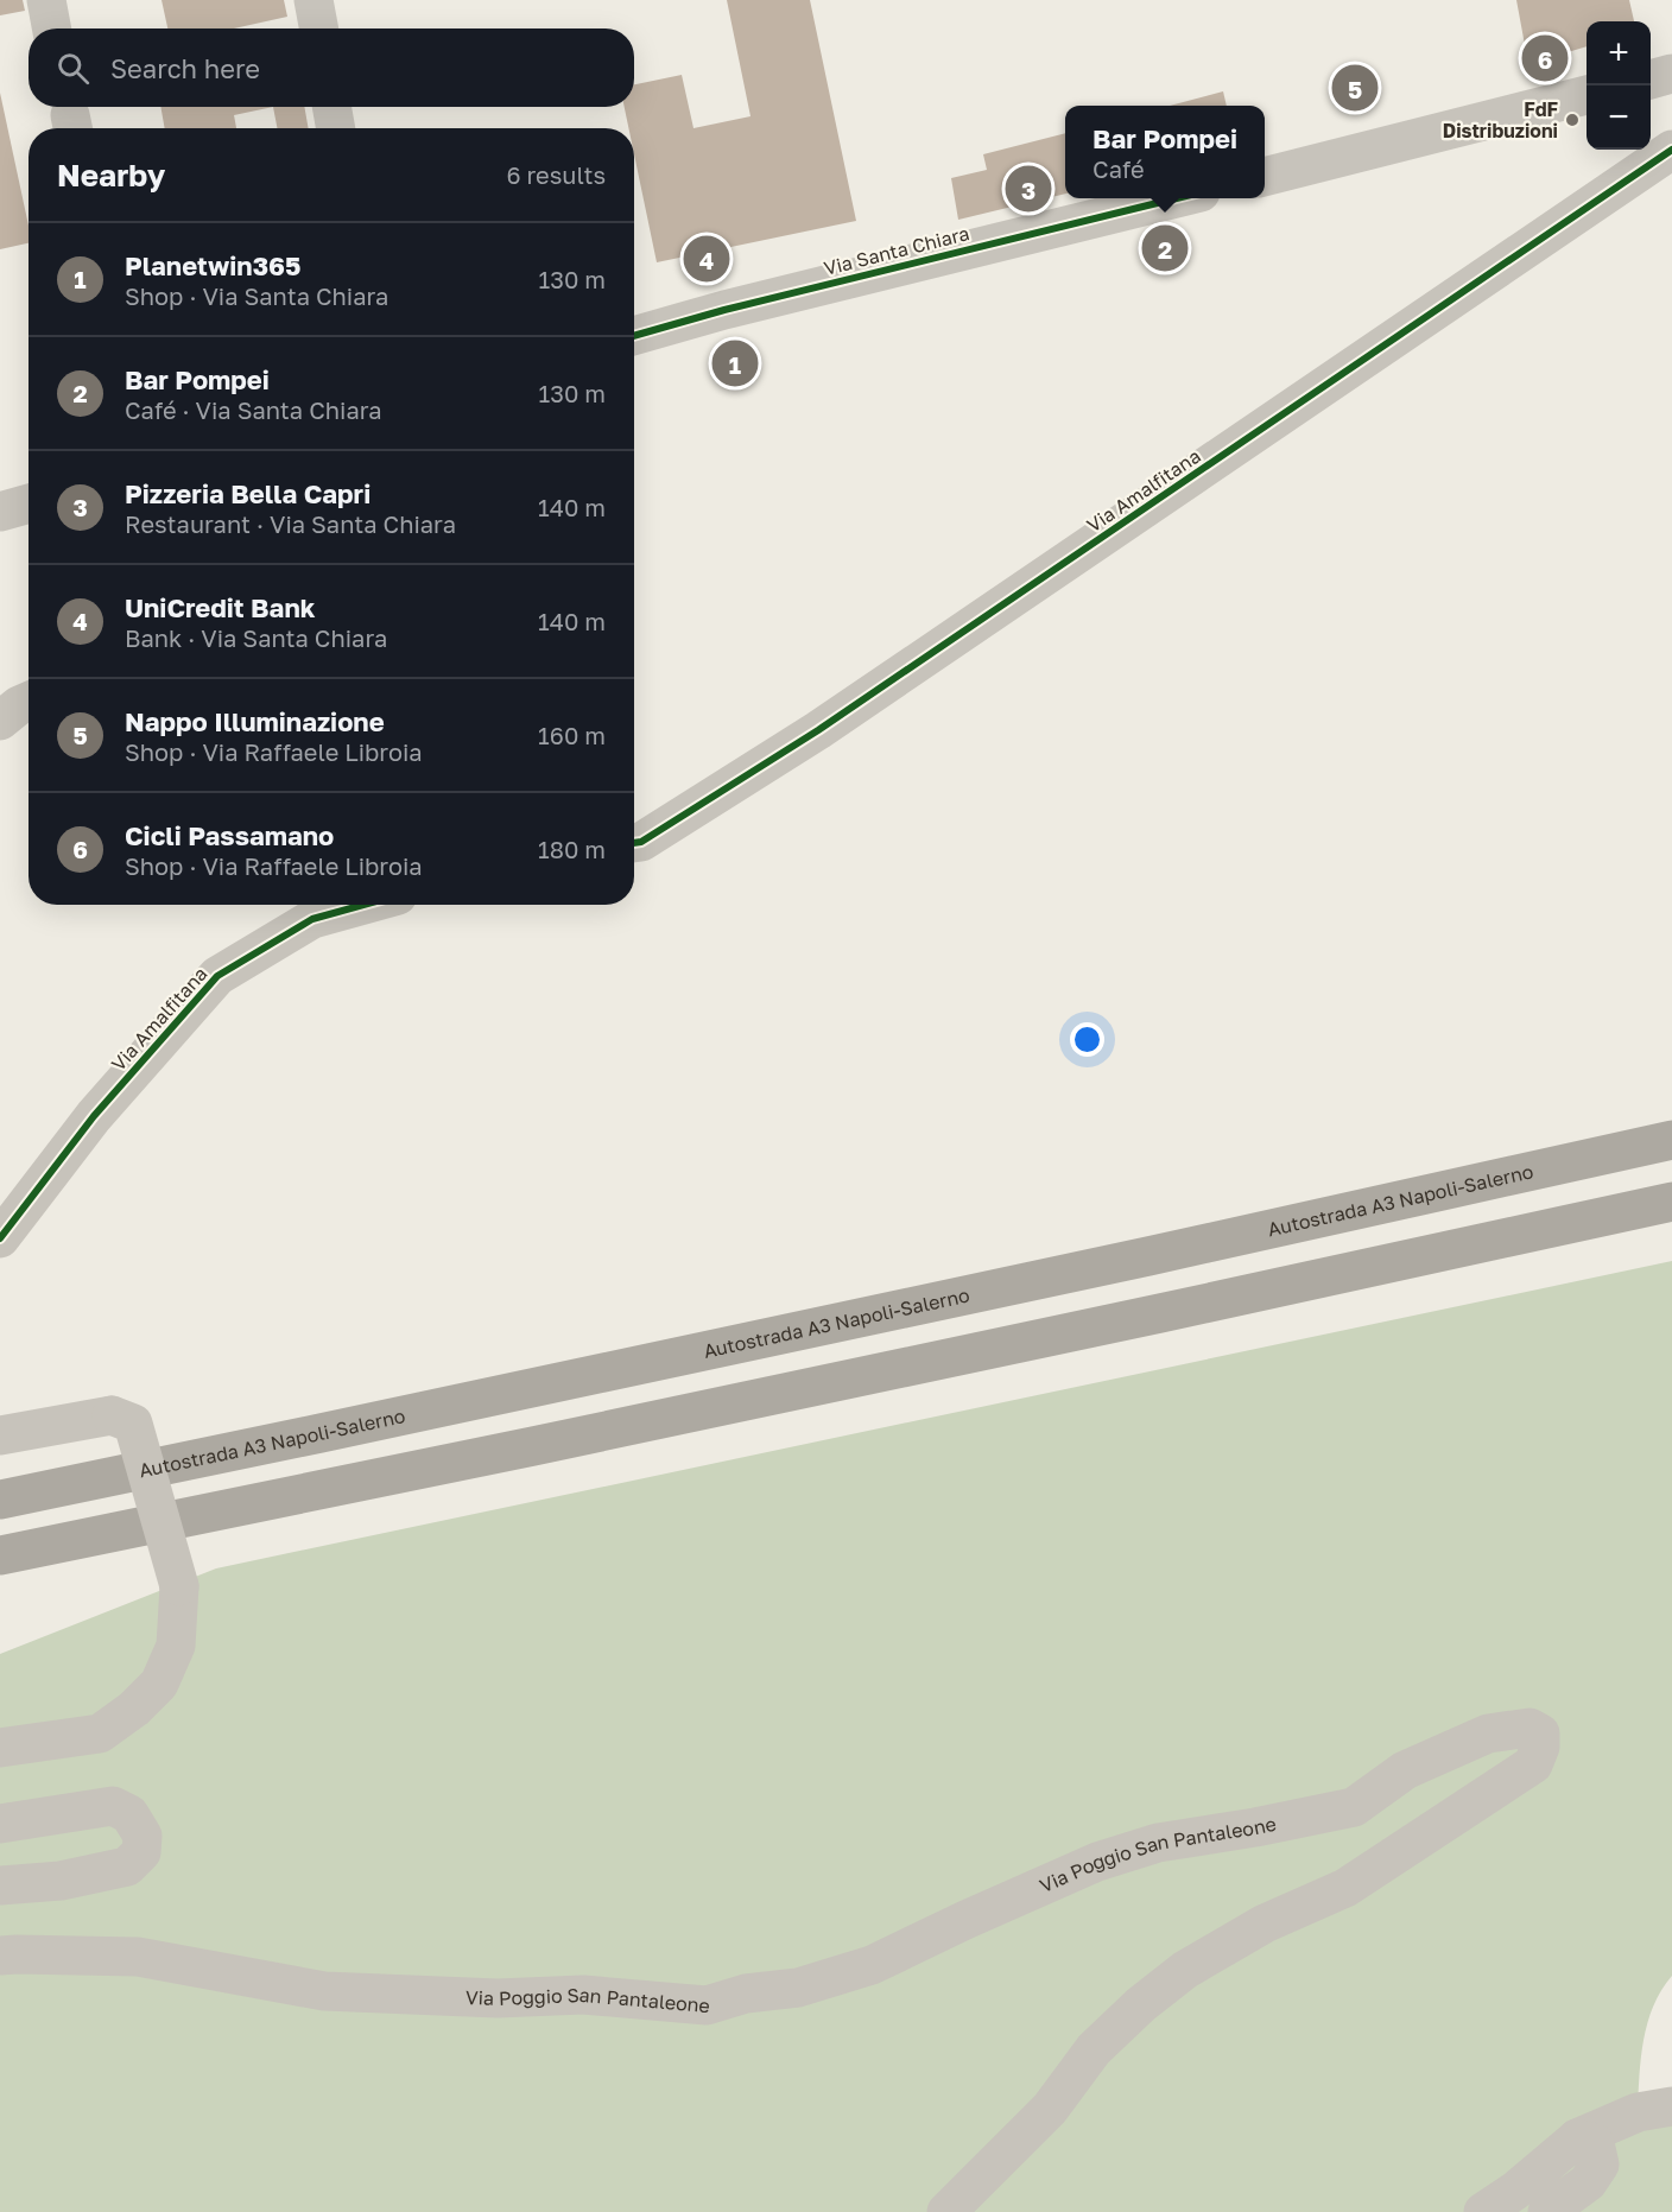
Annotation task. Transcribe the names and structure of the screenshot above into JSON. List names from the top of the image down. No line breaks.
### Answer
{"streets":{"highway":["Autostrada A3 Napoli-Salerno"],"street":["Via Santa Chiara","Via Amalfitana","Via Poggio San Pantaleone"]},"places":["FdF Distribuzioni"],"page":{"map_buttons":["+","−"],"search":"Search here","pins":["6","5","3","2","4","1"],"popup":["Bar Pompei","Café"],"heading":["Nearby","6 results"],"list":[{"mark":"1","name":"Planetwin365","note":"Shop · Via Santa Chiara","value":"130 m"},{"mark":"2","name":"Bar Pompei","note":"Café · Via Santa Chiara","value":"130 m"},{"mark":"3","name":"Pizzeria Bella Capri","note":"Restaurant · Via Santa Chiara","value":"140 m"},{"mark":"4","name":"UniCredit Bank","note":"Bank · Via Santa Chiara","value":"140 m"},{"mark":"5","name":"Nappo Illuminazione","note":"Shop · Via Raffaele Libroia","value":"160 m"},{"mark":"6","name":"Cicli Passamano","note":"Shop · Via Raffaele Libroia","value":"180 m"}]}}
